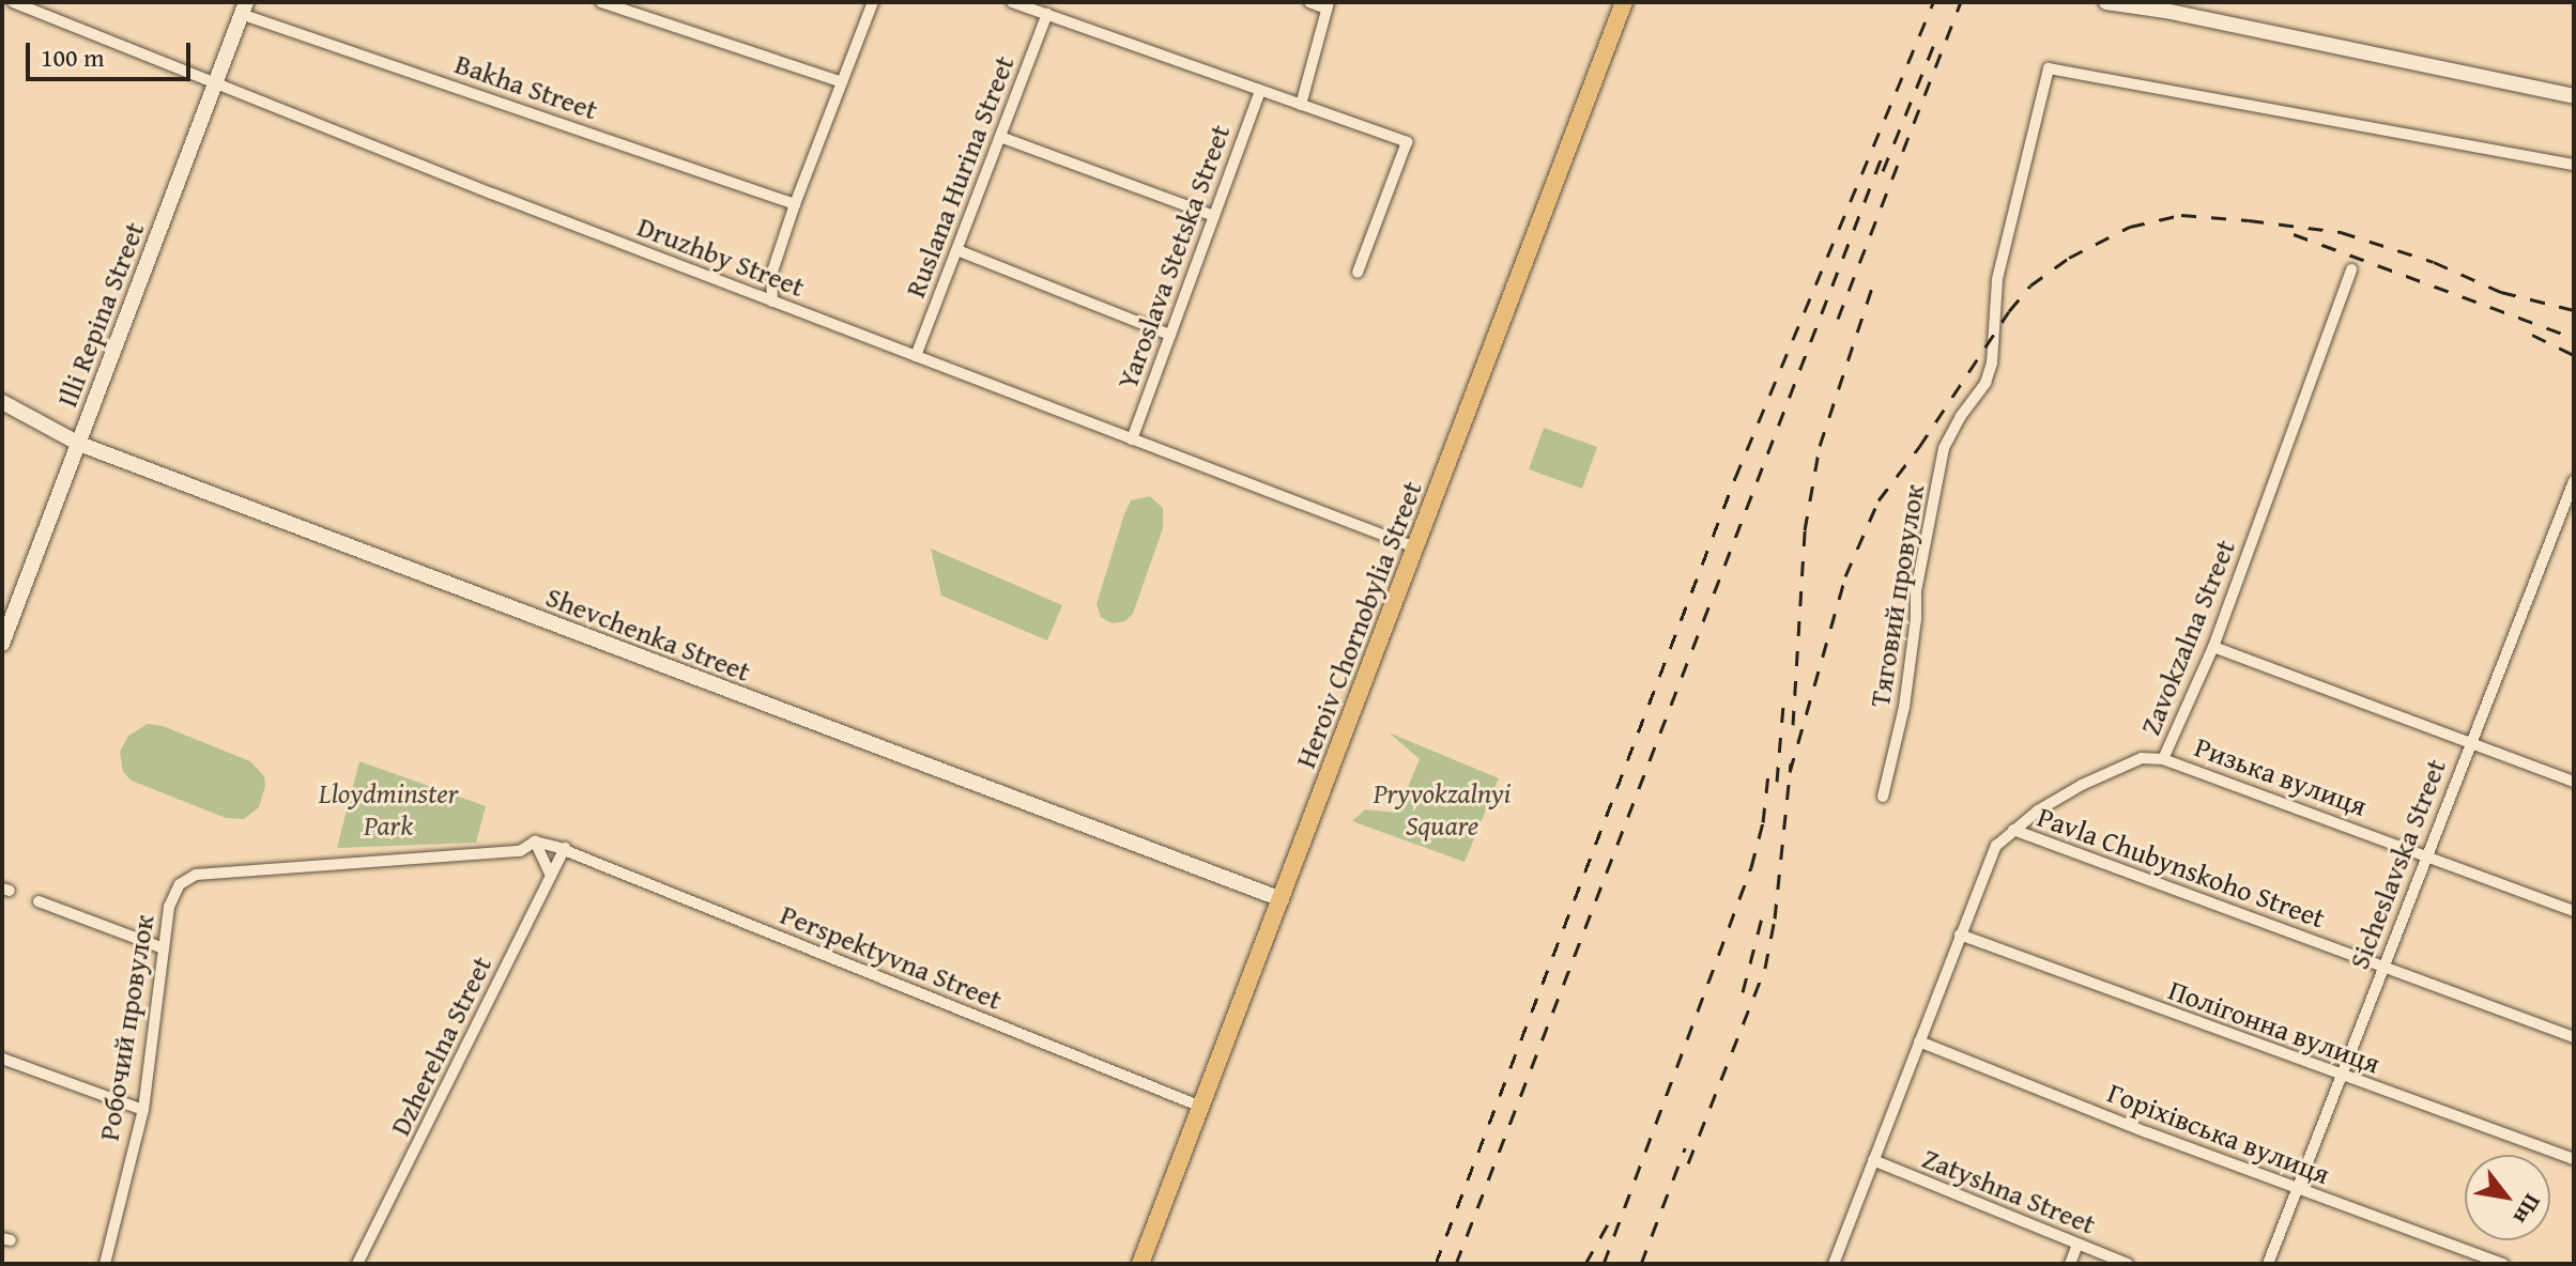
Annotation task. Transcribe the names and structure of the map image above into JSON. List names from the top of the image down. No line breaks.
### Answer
{"streets":{"main road":["Heroiv Chornobylia Street"],"street":["Bakha Street","Ruslana Hurina Street","Druzhby Street","Yaroslava Stetska Street","Illi Repina Street","Тяговий провулок","Shevchenka Street","Zavokzalna Street","Ризька вулиця","Sicheslavska Street","Pavla Chubynskoho Street","Perspektyvna Street","Полігонна вулиця","Робочий провулок","Dzherelna Street","Горіхівська вулиця","Zatyshna Street"]},"crossings":[["Bakha Street","Illi Repina Street"],["Ruslana Hurina Street","Druzhby Street"],["Druzhby Street","Yaroslava Stetska Street"],["Druzhby Street","Illi Repina Street"],["Druzhby Street","Heroiv Chornobylia Street"],["Illi Repina Street","Shevchenka Street"],["Heroiv Chornobylia Street","Shevchenka Street"],["Heroiv Chornobylia Street","Perspektyvna Street"],["Zavokzalna Street","Ризька вулиця"],["Zavokzalna Street","Pavla Chubynskoho Street"],["Zavokzalna Street","Полігонна вулиця"],["Zavokzalna Street","Горіхівська вулиця"],["Zavokzalna Street","Zatyshna Street"],["Ризька вулиця","Sicheslavska Street"],["Sicheslavska Street","Pavla Chubynskoho Street"],["Sicheslavska Street","Полігонна вулиця"],["Sicheslavska Street","Горіхівська вулиця"],["Perspektyvna Street","Робочий провулок"],["Perspektyvna Street","Dzherelna Street"],["Робочий провулок","Dzherelna Street"]],"parks":["Lloydminster Park","Pryvokzalnyi Square"],"scale_bar":"100 m","north":"bottom right"}
